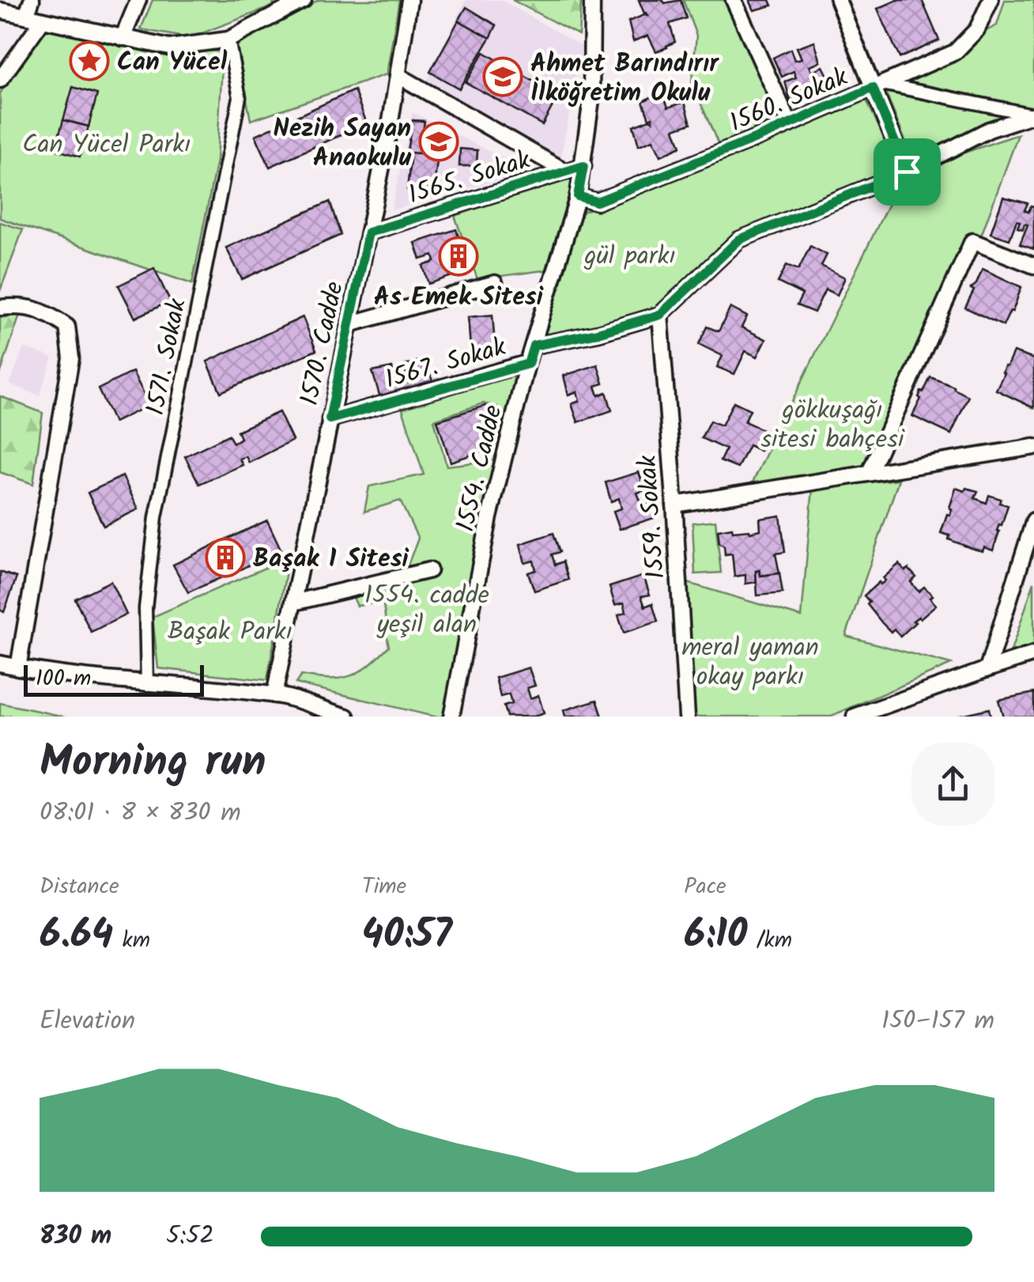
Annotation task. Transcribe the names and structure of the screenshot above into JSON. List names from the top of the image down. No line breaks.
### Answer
{"streets":{"street":["1560. Sokak","1565. Sokak","1570. Cadde","1571. Sokak","1567. Sokak","1554. Cadde","1559. Sokak"]},"crossings":[["1560. Sokak","1554. Cadde"],["1565. Sokak","1570. Cadde"],["1565. Sokak","1554. Cadde"],["1570. Cadde","1567. Sokak"],["1567. Sokak","1554. Cadde"]],"parks":["Can Yücel Parkı","gül parkı","gökkuşağı sitesi bahçesi","1554. cadde yeşil alan","Başak Parkı","meral yaman okay parkı"],"places":{"place":["Can Yücel"],"school or university":["Ahmet Barındırır İlköğretim Okulu","Nezih Sayan Anaokulu"],"building":["As Emek Sitesi","Başak 1 Sitesi"]},"scale_bar":"100 m","page":{"scale":"100 m","heading":["Morning run","08:01 · 8 × 830 m"],"stats":[["Distance","6.64 km"],["Time","40:57"],["Pace","6:10 /km"]],"chart":["Elevation","150–157 m"],"list":[{"name":"830 m","note":"5:52"}]}}
